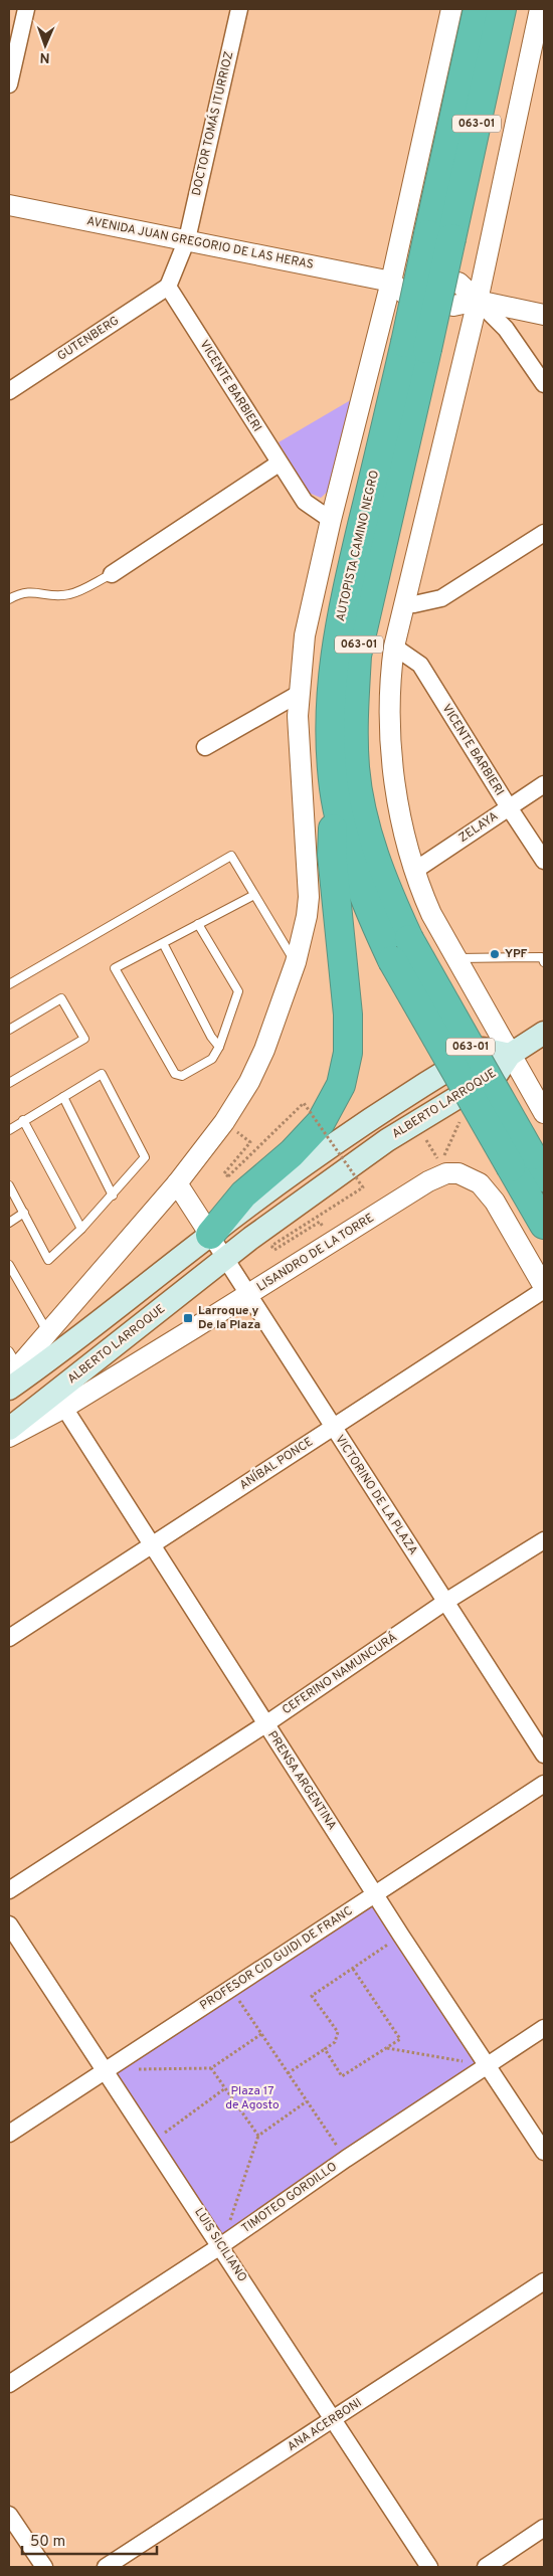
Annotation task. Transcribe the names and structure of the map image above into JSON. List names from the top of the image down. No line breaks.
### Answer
{"streets":{"highway":["063-01","AUTOPISTA CAMINO NEGRO"],"main road":["ALBERTO LARROQUE"],"street":["DOCTOR TOMÁS ITURRIOZ","AVENIDA JUAN GREGORIO DE LAS HERAS","GUTENBERG","VICENTE BARBIERI","ZELAYA","LISANDRO DE LA TORRE","ANÍBAL PONCE","VICTORINO DE LA PLAZA","CEFERINO NAMUNCURÁ","PRENSA ARGENTINA","PROFESOR CID GUIDI DE FRANC","TIMOTEO GORDILLO","LUIS SICILIANO","ANA ACERBONI"]},"crossings":[["DOCTOR TOMÁS ITURRIOZ","AVENIDA JUAN GREGORIO DE LAS HERAS"],["GUTENBERG","VICENTE BARBIERI"],["VICENTE BARBIERI","ZELAYA"],["ALBERTO LARROQUE","VICTORINO DE LA PLAZA"],["LISANDRO DE LA TORRE","ANÍBAL PONCE"],["LISANDRO DE LA TORRE","VICTORINO DE LA PLAZA"],["LISANDRO DE LA TORRE","PRENSA ARGENTINA"],["ANÍBAL PONCE","VICTORINO DE LA PLAZA"],["ANÍBAL PONCE","PRENSA ARGENTINA"],["VICTORINO DE LA PLAZA","CEFERINO NAMUNCURÁ"],["CEFERINO NAMUNCURÁ","PRENSA ARGENTINA"],["PRENSA ARGENTINA","PROFESOR CID GUIDI DE FRANC"],["PRENSA ARGENTINA","TIMOTEO GORDILLO"],["PROFESOR CID GUIDI DE FRANC","LUIS SICILIANO"],["TIMOTEO GORDILLO","LUIS SICILIANO"],["LUIS SICILIANO","ANA ACERBONI"]],"parks":["Plaza 17 de Agosto"],"places":{"other":["YPF"],"transit":["Larroque y De la Plaza"]},"scale_bar":"50 m","north":"bottom"}
